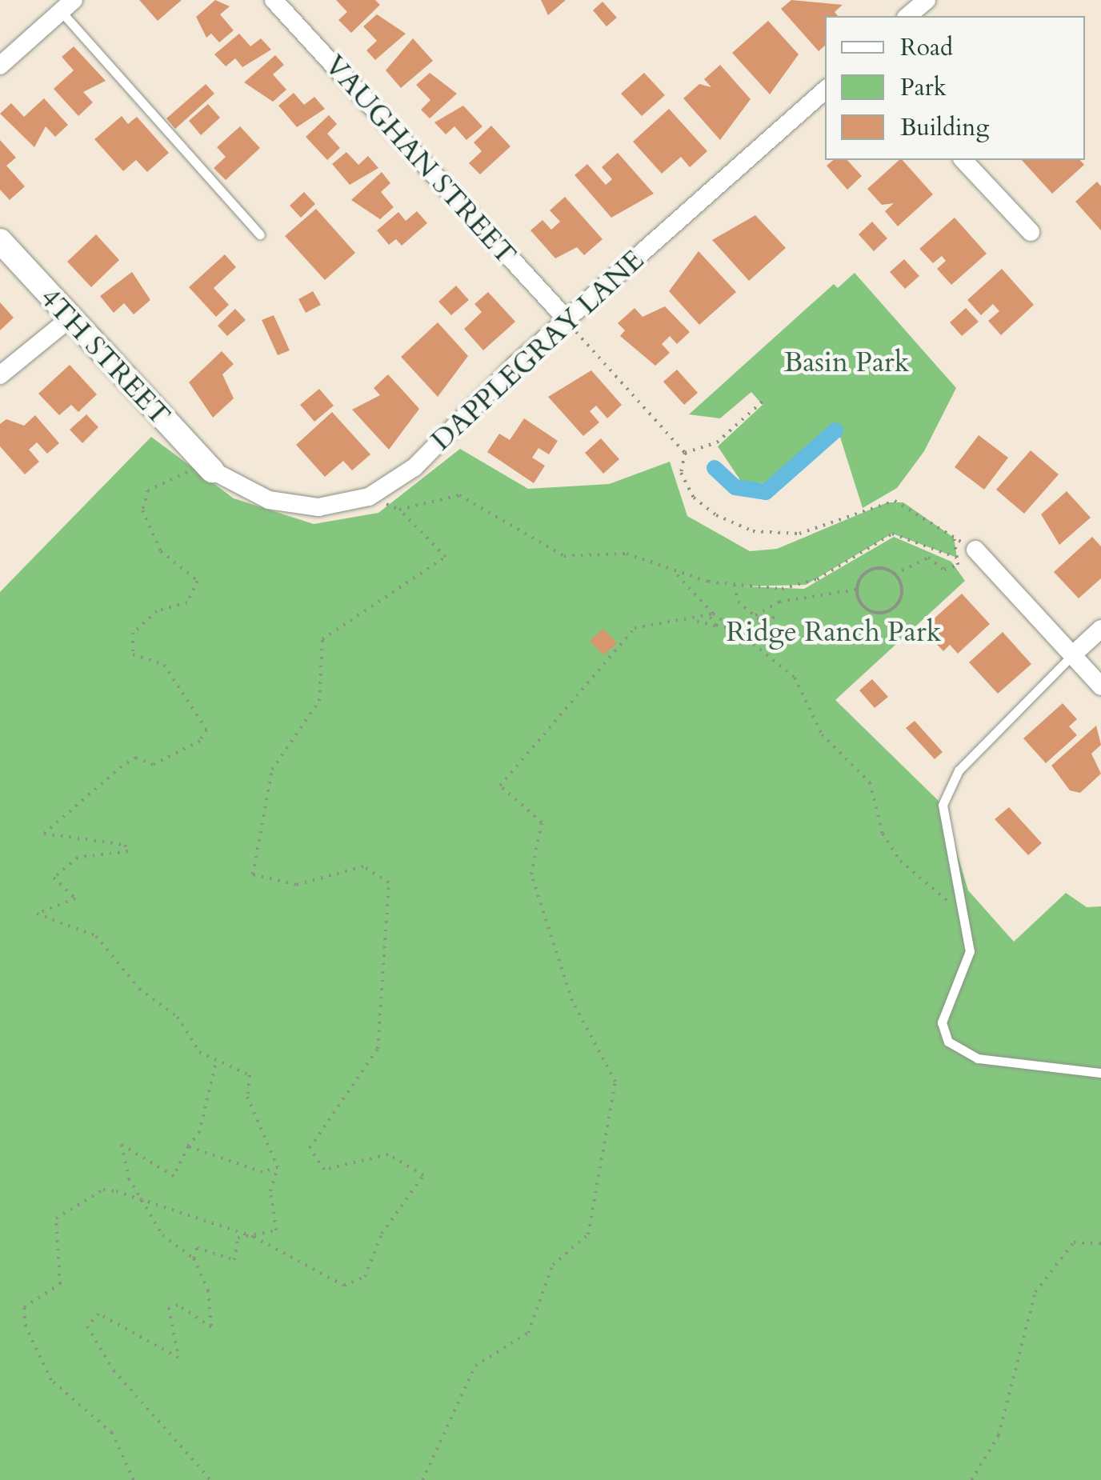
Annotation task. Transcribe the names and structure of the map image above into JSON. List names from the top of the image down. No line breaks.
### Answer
{"streets":{"street":["VAUGHAN STREET","DAPPLEGRAY LANE","4TH STREET"]},"crossings":[["VAUGHAN STREET","DAPPLEGRAY LANE"],["DAPPLEGRAY LANE","4TH STREET"]],"parks":["Basin Park","Ridge Ranch Park"],"legend":["Road","Park","Building"]}
